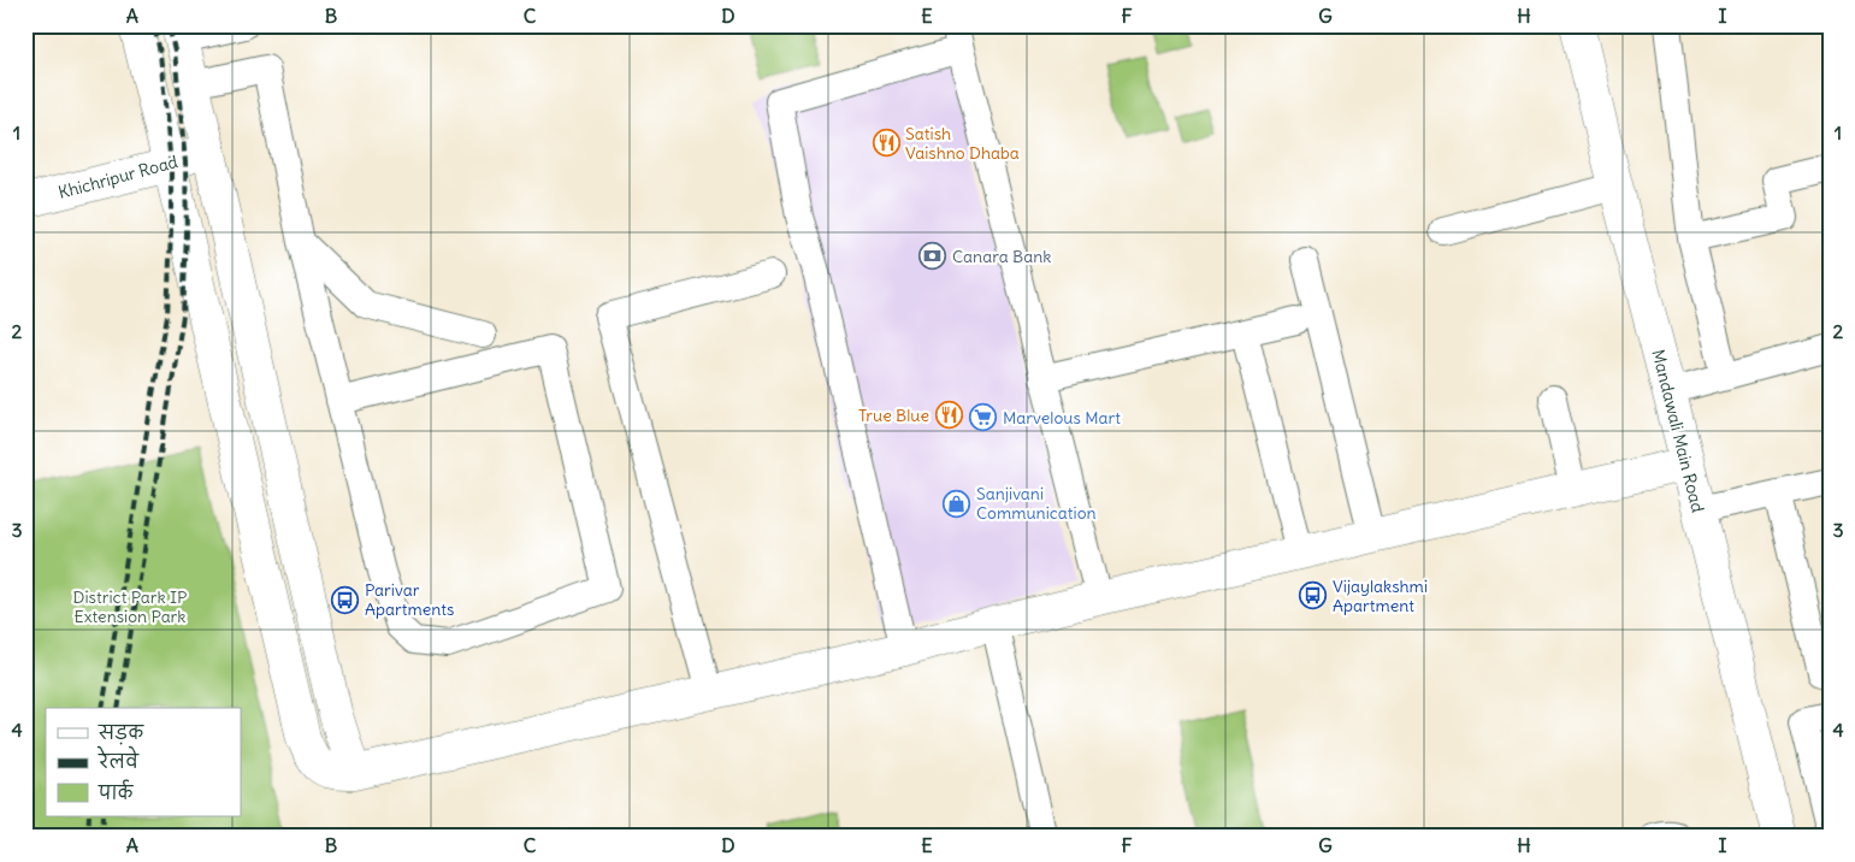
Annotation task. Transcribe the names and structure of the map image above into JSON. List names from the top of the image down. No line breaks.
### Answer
{"streets":{"street":["Khichripur Road","Mandawali Main Road"]},"parks":["District Park IP Extension Park"],"places":{"restaurant":["Satish Vaishno Dhaba","True Blue"],"bank":["Canara Bank"],"supermarket":["Marvelous Mart"],"shop":["Sanjivani Communication"],"bus stop":["Vijaylakshmi Apartment","Parivar Apartments"]},"legend":["सड़क","रेलवे","पार्क"],"grid":{"columns":["A","B","C","D","E","F","G","H","I"],"rows":["1","2","3","4"]}}
